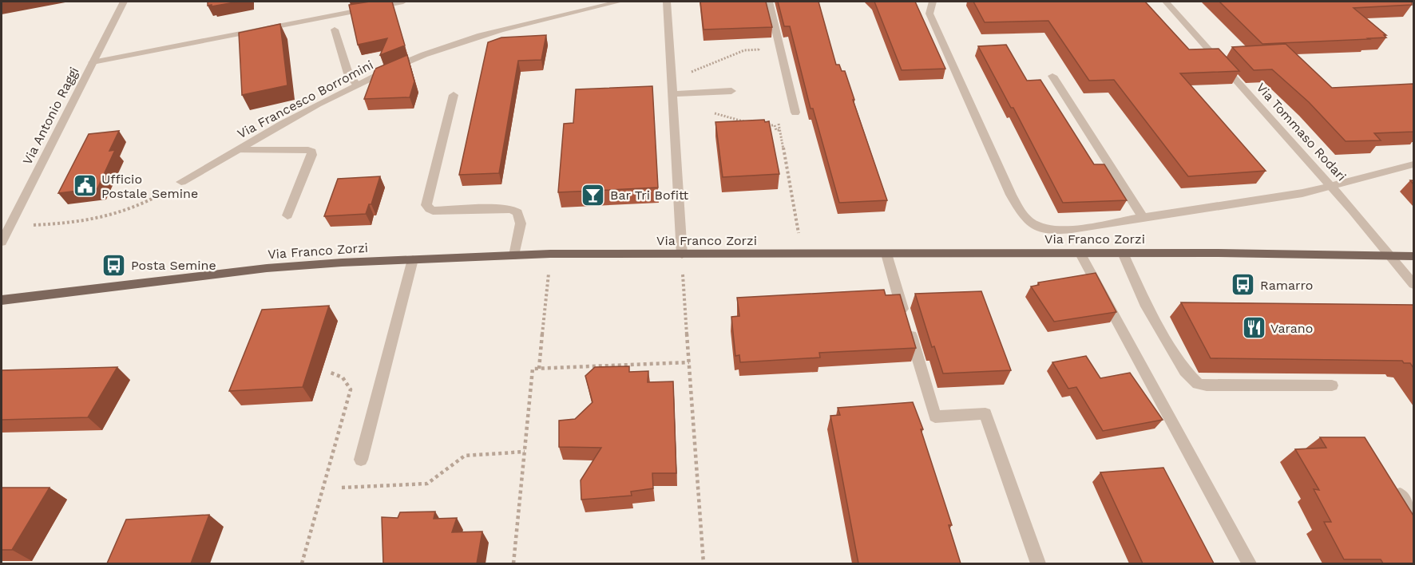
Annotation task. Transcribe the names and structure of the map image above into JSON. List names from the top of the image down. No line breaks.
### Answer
{"streets":{"main road":["Via Franco Zorzi"],"street":["Via Francesco Borromini","Via Antonio Raggi","Via Tommaso Rodari"]},"crossings":[["Via Tommaso Rodari","Via Franco Zorzi"]],"places":{"public building":["Ufficio Postale Semine"],"bar":["Bar Tri Bofitt"],"bus stop":["Posta Semine","Ramarro"],"restaurant":["Varano"]}}
